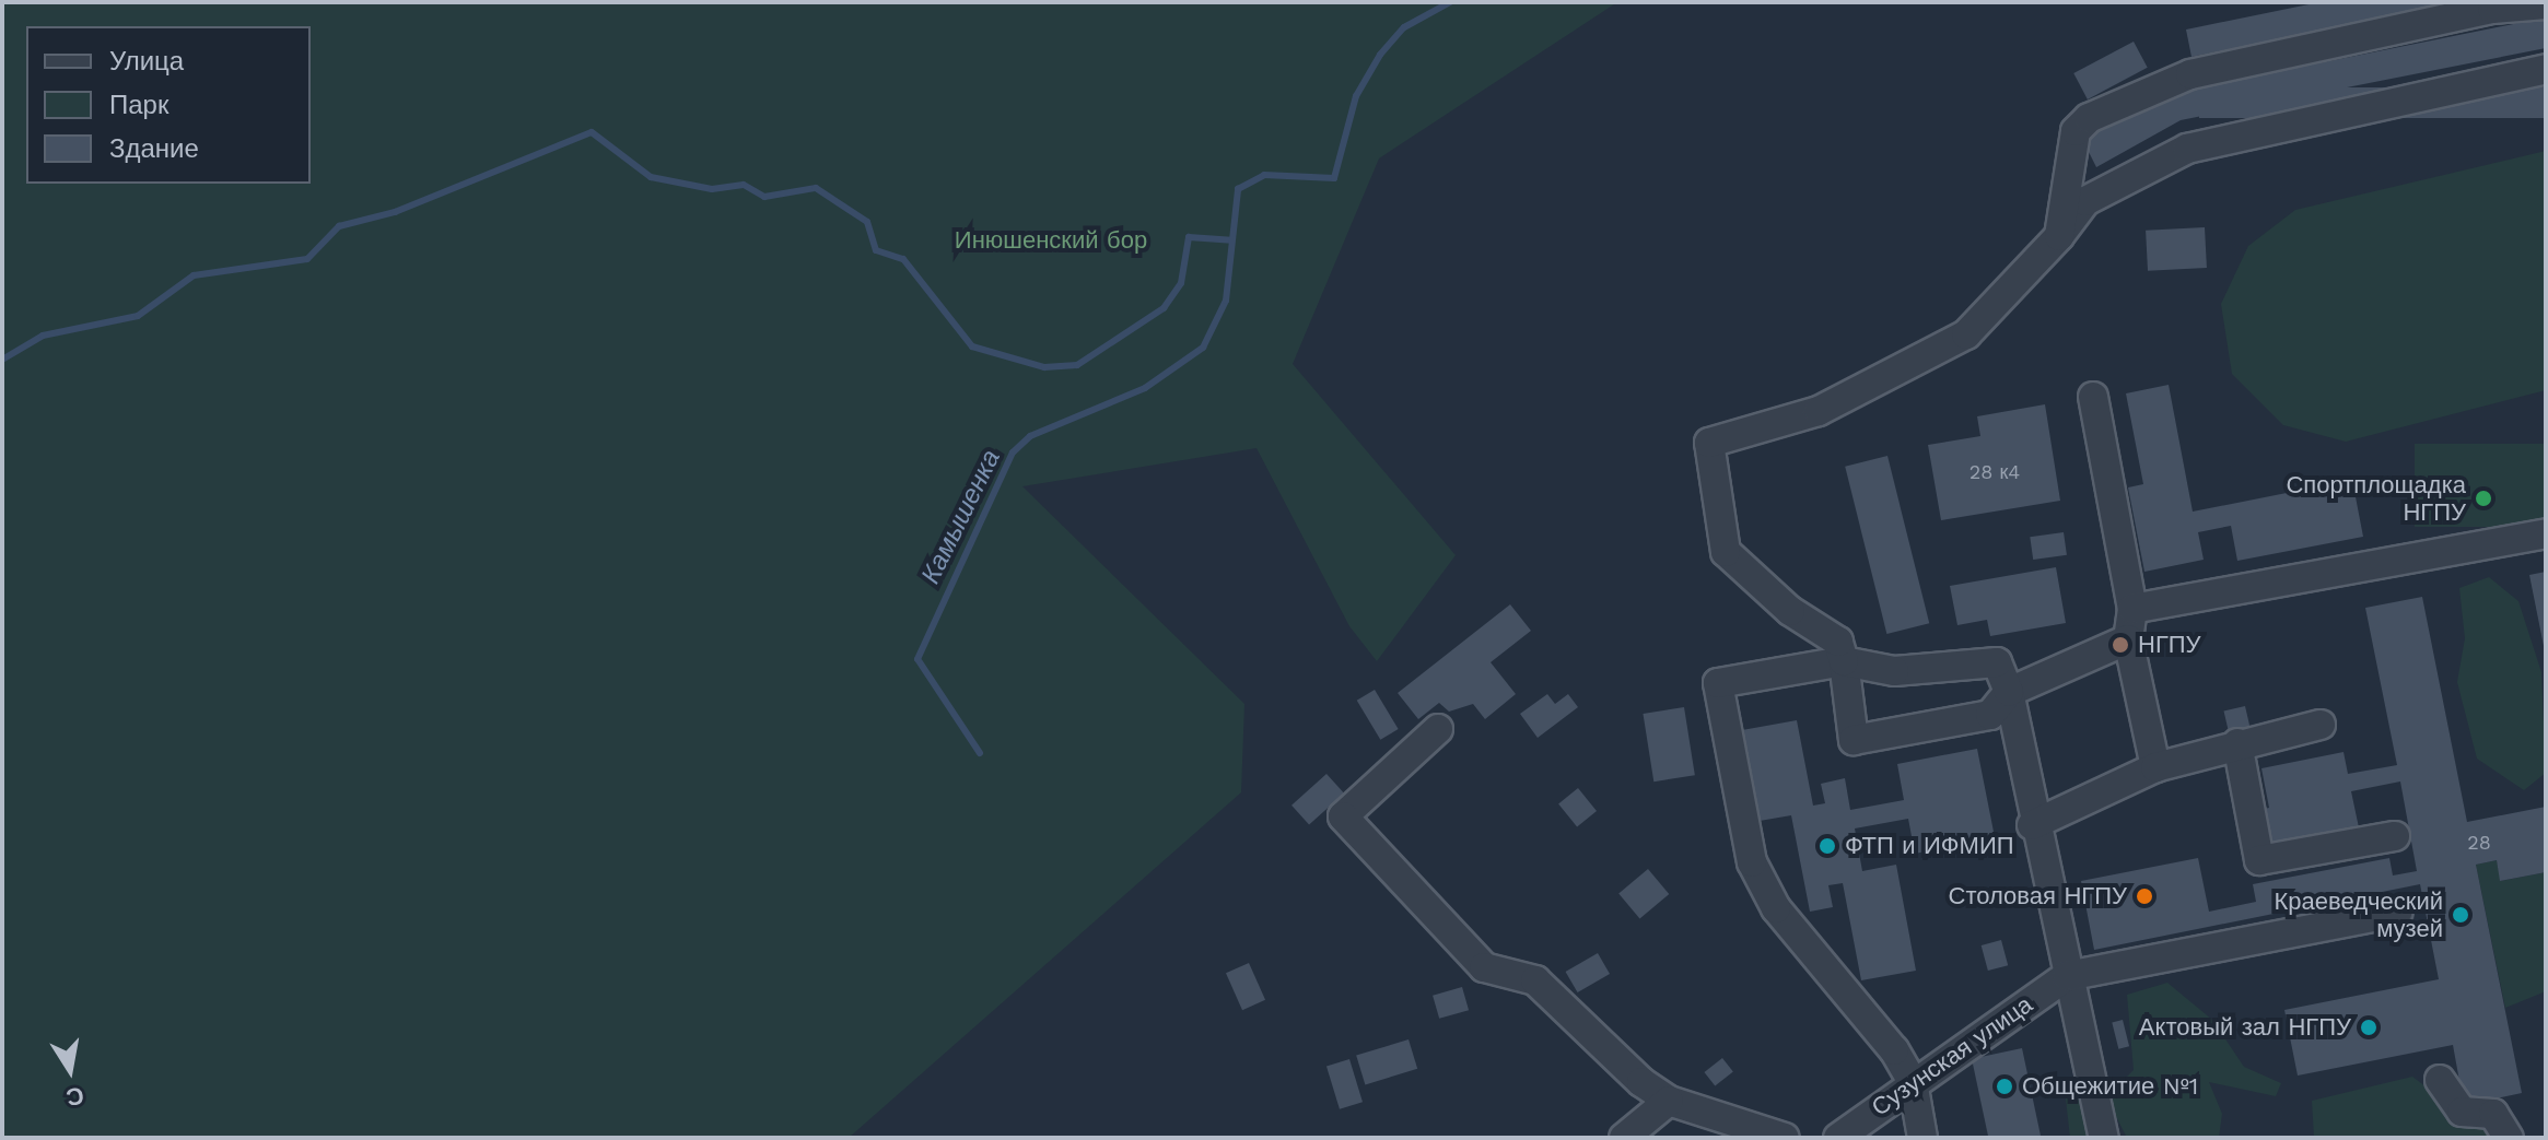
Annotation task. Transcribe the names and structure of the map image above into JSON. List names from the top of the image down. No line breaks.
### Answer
{"streets":{"street":["Сузунская улица"]},"water":["Камышенка"],"parks":["Инюшенский бор"],"places":["Спортплощадка НГПУ","НГПУ","ФТП и ИФМИП","Столовая НГПУ","Краеведческий музей","Актовый зал НГПУ","Общежитие №1"],"house_numbers":["28 к4","28"],"legend":["Улица","Парк","Здание"],"north":"bottom"}
